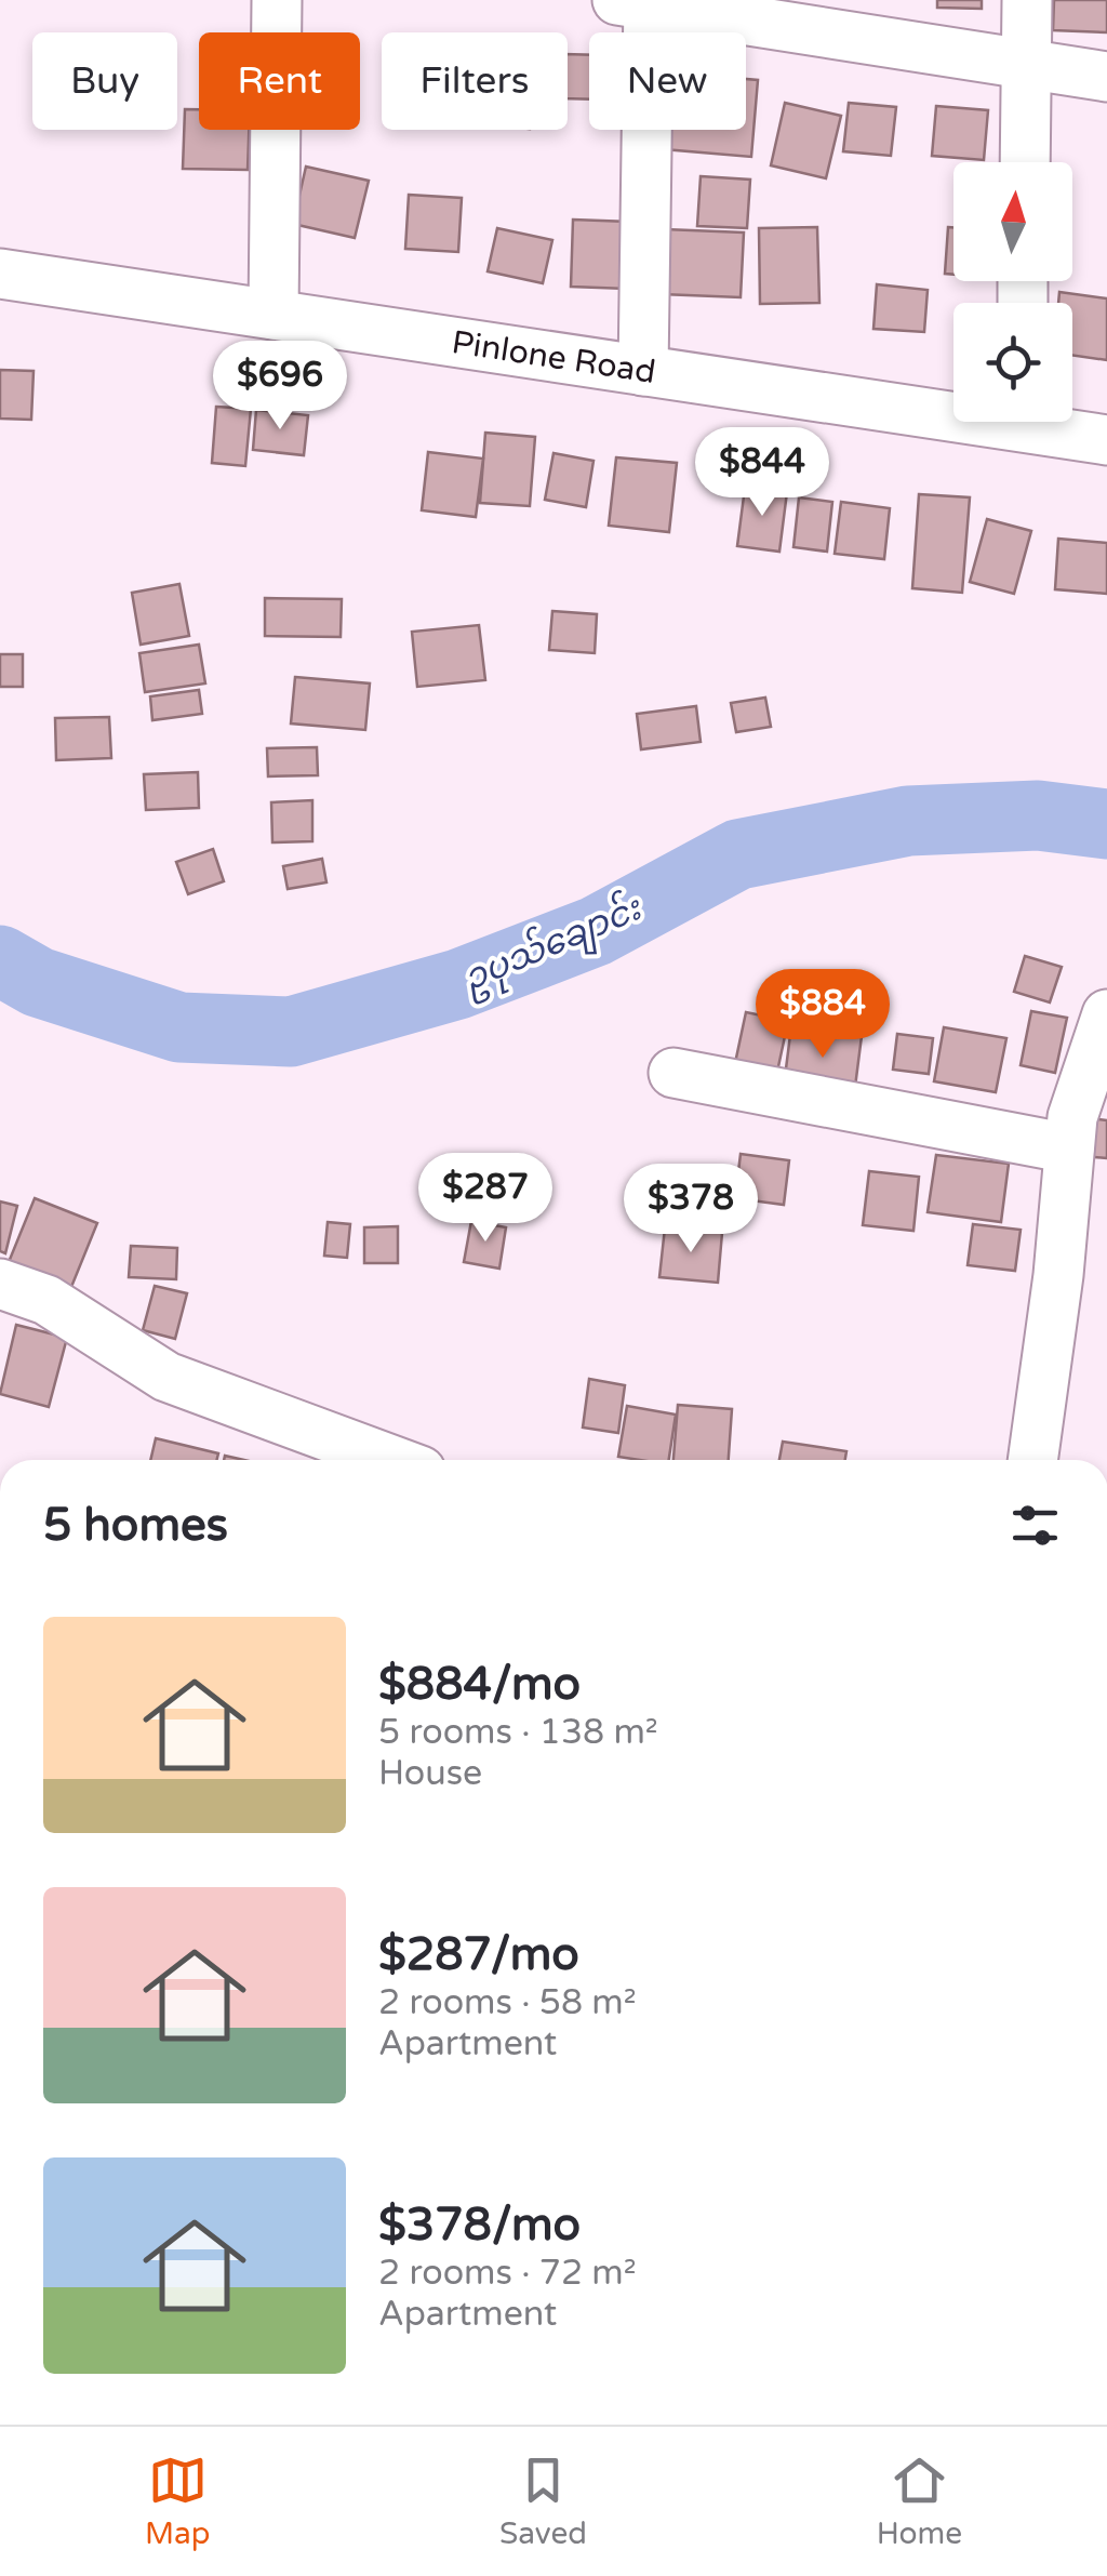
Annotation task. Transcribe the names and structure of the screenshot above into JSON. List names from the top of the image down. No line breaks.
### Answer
{"streets":{"street":["Pinlone Road"]},"water":["ဥပုသ်ချောင်း"],"north":"top","page":{"chip":["Buy","Rent","Filters","New"],"price":["$696","$844","$884","$287","$378"],"heading":"5 homes","list":[{"name":"$884/mo","note":"5 rooms · 138 m² · House"},{"name":"$287/mo","note":"2 rooms · 58 m² · Apartment"},{"name":"$378/mo","note":"2 rooms · 72 m² · Apartment"}],"tabs":["Map","Saved","Home"]}}
